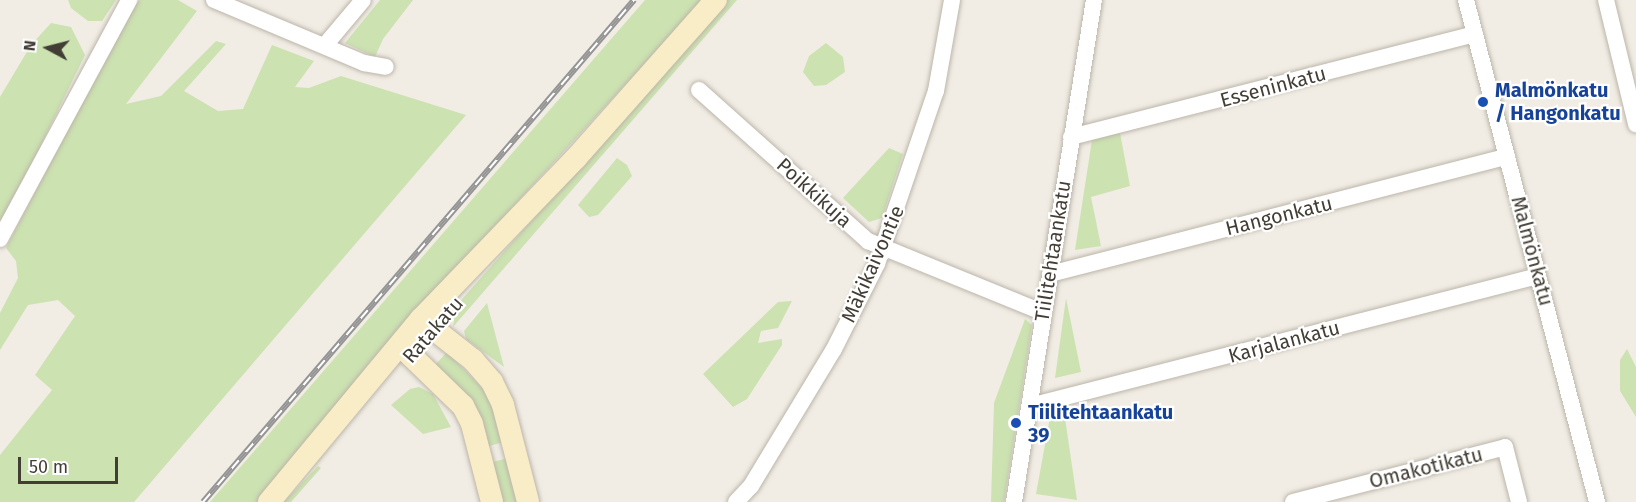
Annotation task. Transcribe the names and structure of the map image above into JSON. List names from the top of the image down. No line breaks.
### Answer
{"streets":{"main road":["Ratakatu"],"street":["Esseninkatu","Poikkikuja","Hangonkatu","Tiilitehtaankatu","Malmönkatu","Mäkikaivontie","Karjalankatu","Omakotikatu"]},"crossings":[["Esseninkatu","Tiilitehtaankatu"],["Esseninkatu","Malmönkatu"],["Poikkikuja","Tiilitehtaankatu"],["Poikkikuja","Mäkikaivontie"],["Hangonkatu","Tiilitehtaankatu"],["Hangonkatu","Malmönkatu"],["Tiilitehtaankatu","Karjalankatu"],["Malmönkatu","Karjalankatu"]],"places":["Malmönkatu / Hangonkatu","Tiilitehtaankatu 39"],"scale_bar":"50 m","north":"left"}
